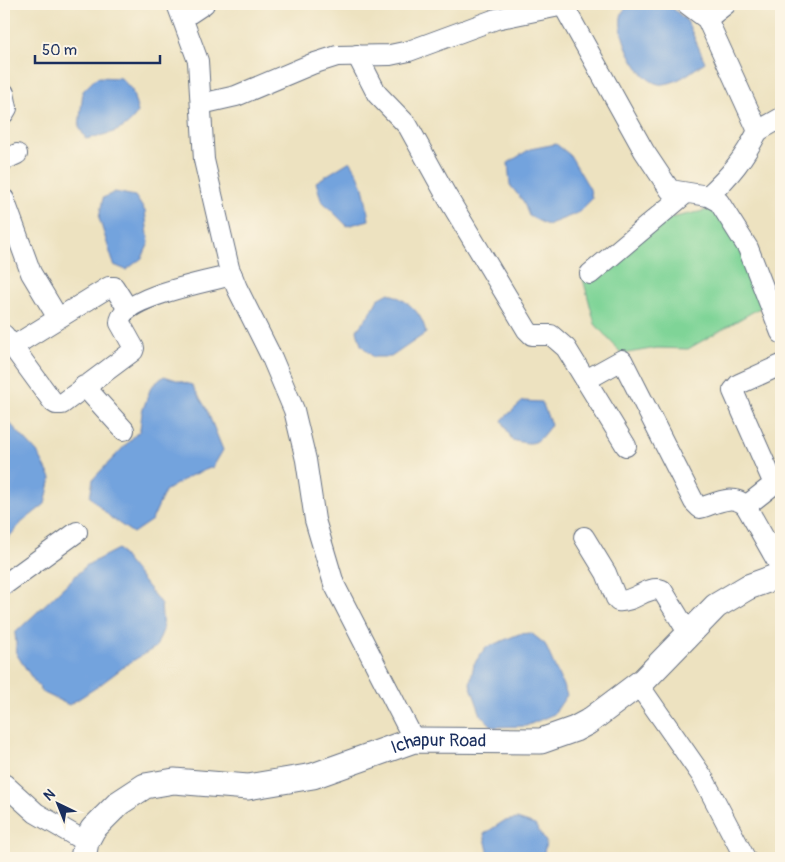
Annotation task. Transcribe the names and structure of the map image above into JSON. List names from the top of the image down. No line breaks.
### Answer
{"streets":{"street":["Ichapur Road"]},"scale_bar":"50 m","north":"top left"}
